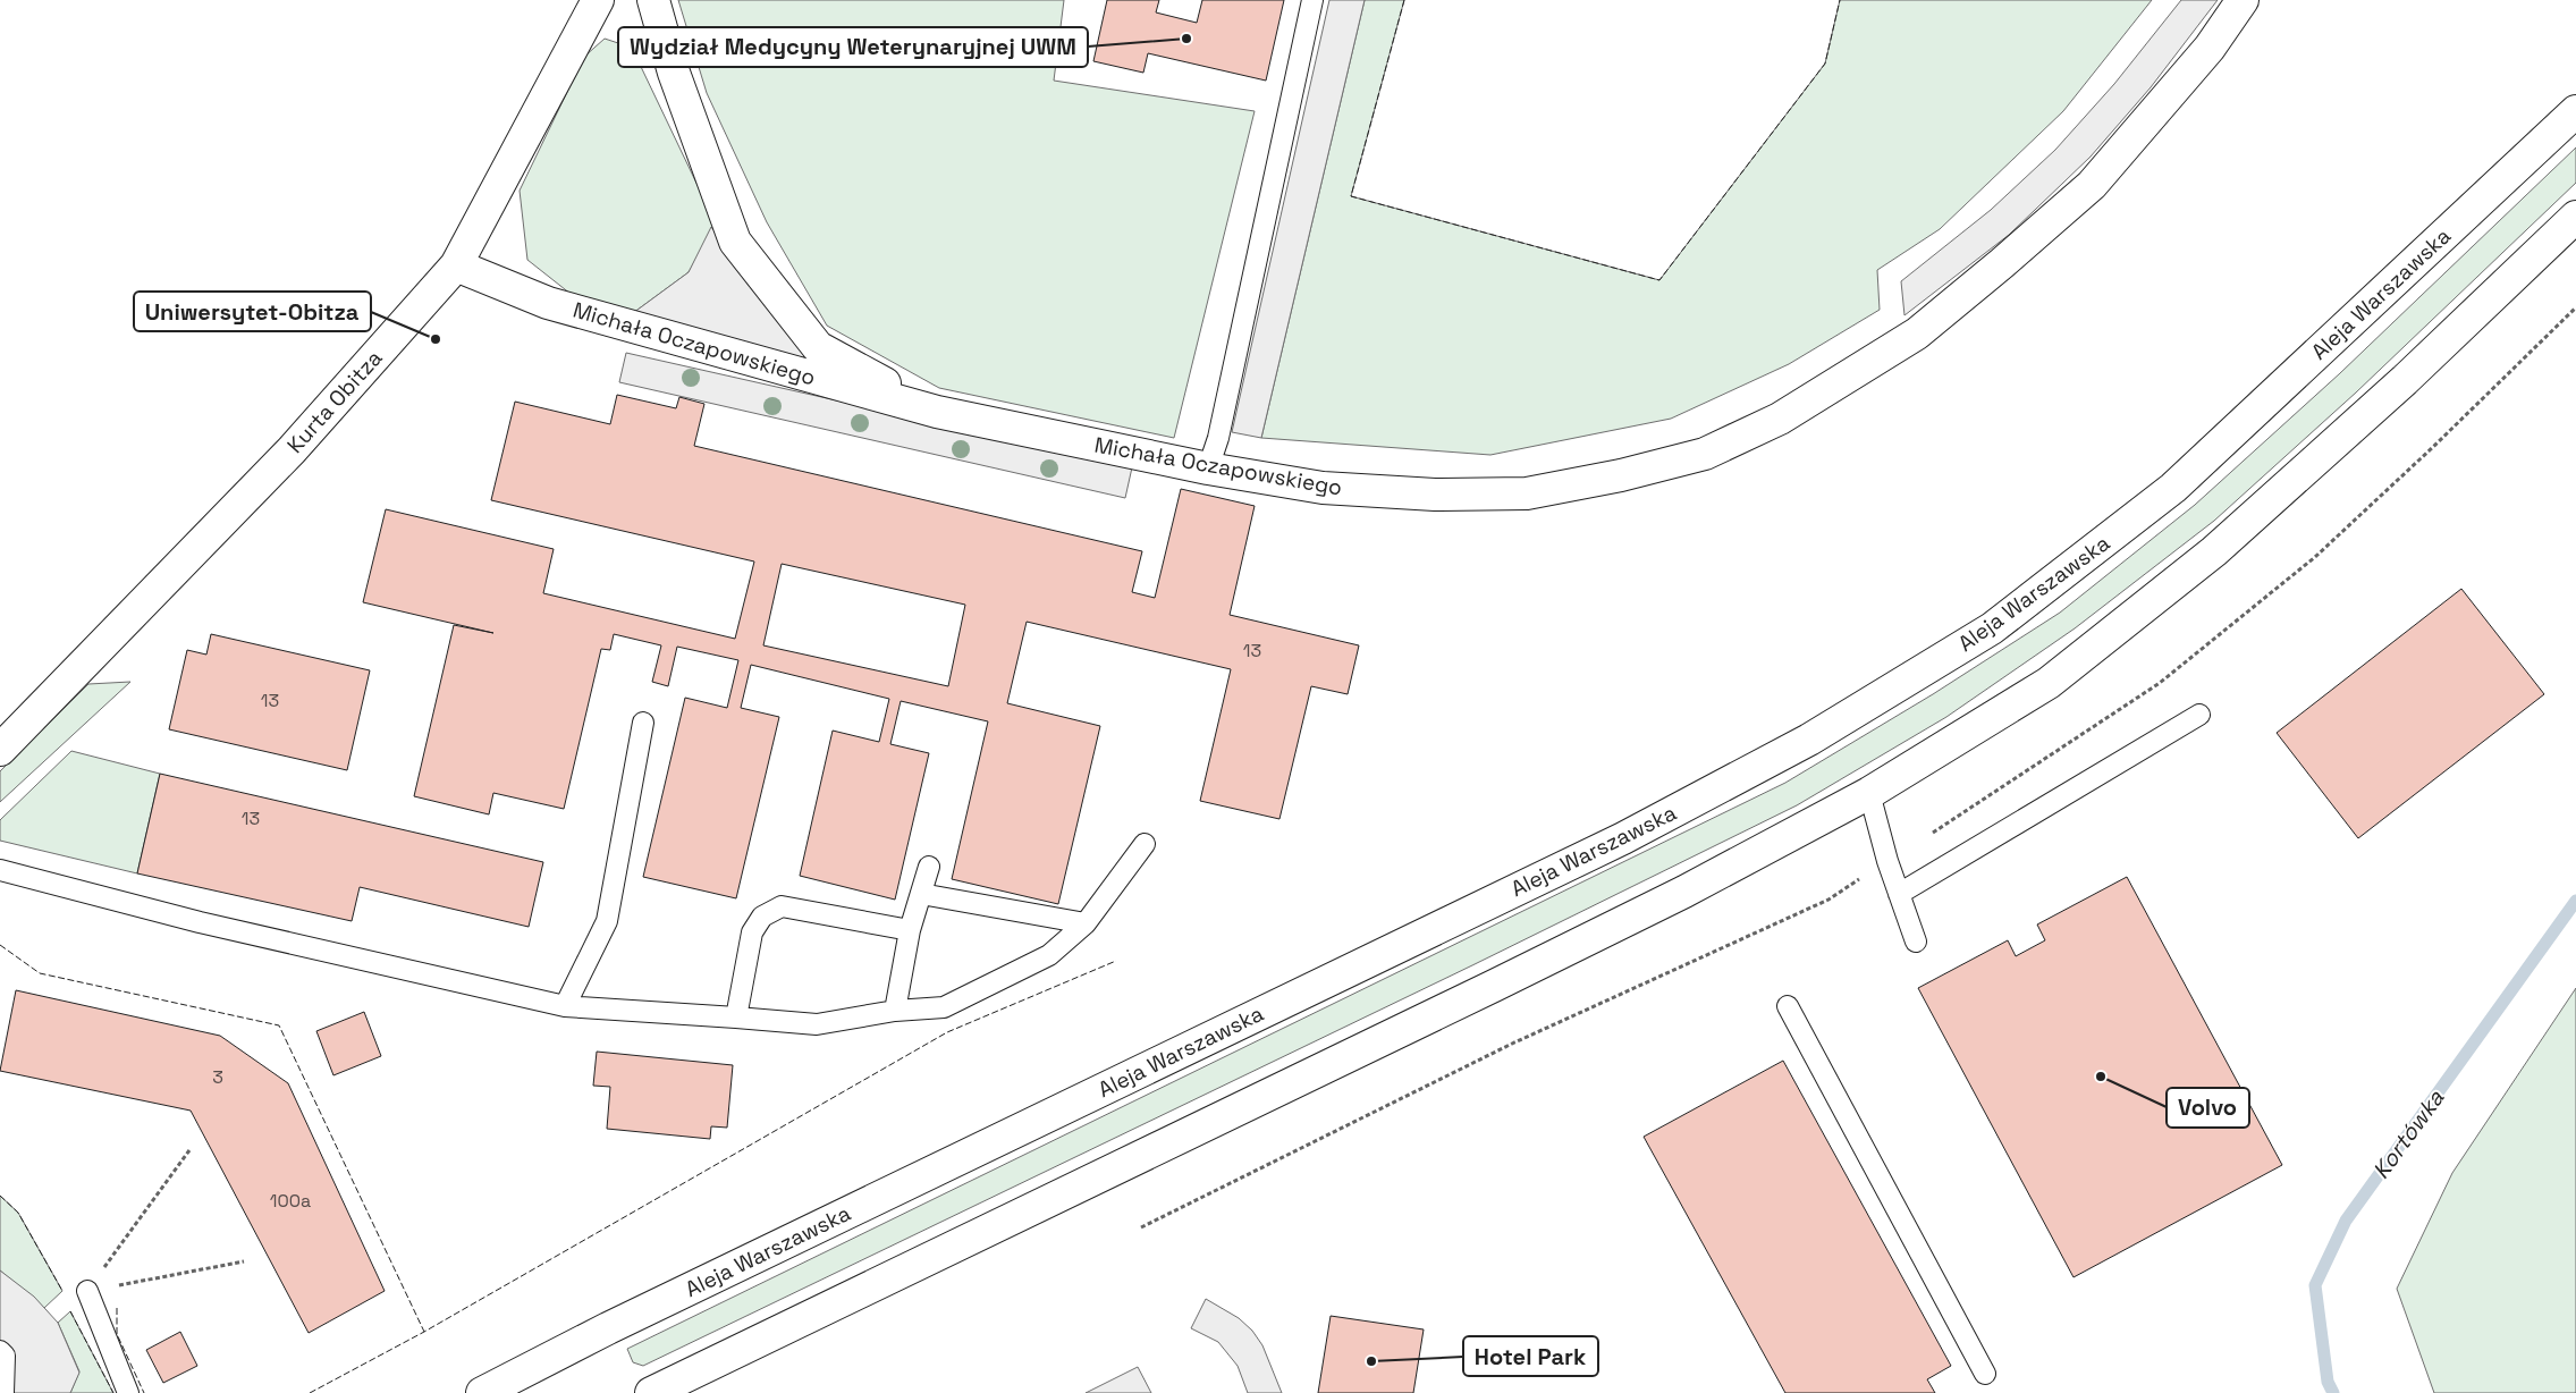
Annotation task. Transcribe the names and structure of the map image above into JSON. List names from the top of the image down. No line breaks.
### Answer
{"streets":{"main road":["Aleja Warszawska","Michała Oczapowskiego","Kurta Obitza"]},"crossings":[["Michała Oczapowskiego","Kurta Obitza"]],"water":["Kortówka"],"places":["Wydział Medycyny Weterynaryjnej UWM","Uniwersytet-Obitza","Volvo","Hotel Park"],"house_numbers":["13","13","13","3","100a"]}
